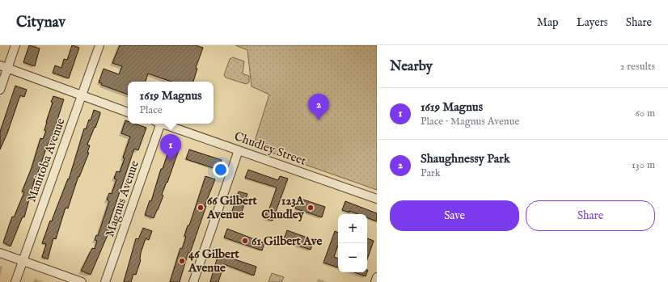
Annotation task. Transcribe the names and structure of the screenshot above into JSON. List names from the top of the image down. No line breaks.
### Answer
{"streets":{"street":["Chudley Street","Manitoba Avenue","Magnus Avenue"]},"places":["66 Gilbert Avenue","123A Chudley","61 Gilbert Ave","46 Gilbert Avenue"],"page":{"header":"Citynav","nav":["Map","Layers","Share"],"heading":["Nearby","2 results"],"popup":["1619 Magnus","Place"],"list":[{"mark":"1","name":"1619 Magnus","note":"Place · Magnus Avenue","value":"60 m"},{"mark":"2","name":"Shaughnessy Park","note":"Park","value":"130 m"}],"pins":["2","1"],"buttons":["Save","Share"],"map_buttons":["+","−"]}}
